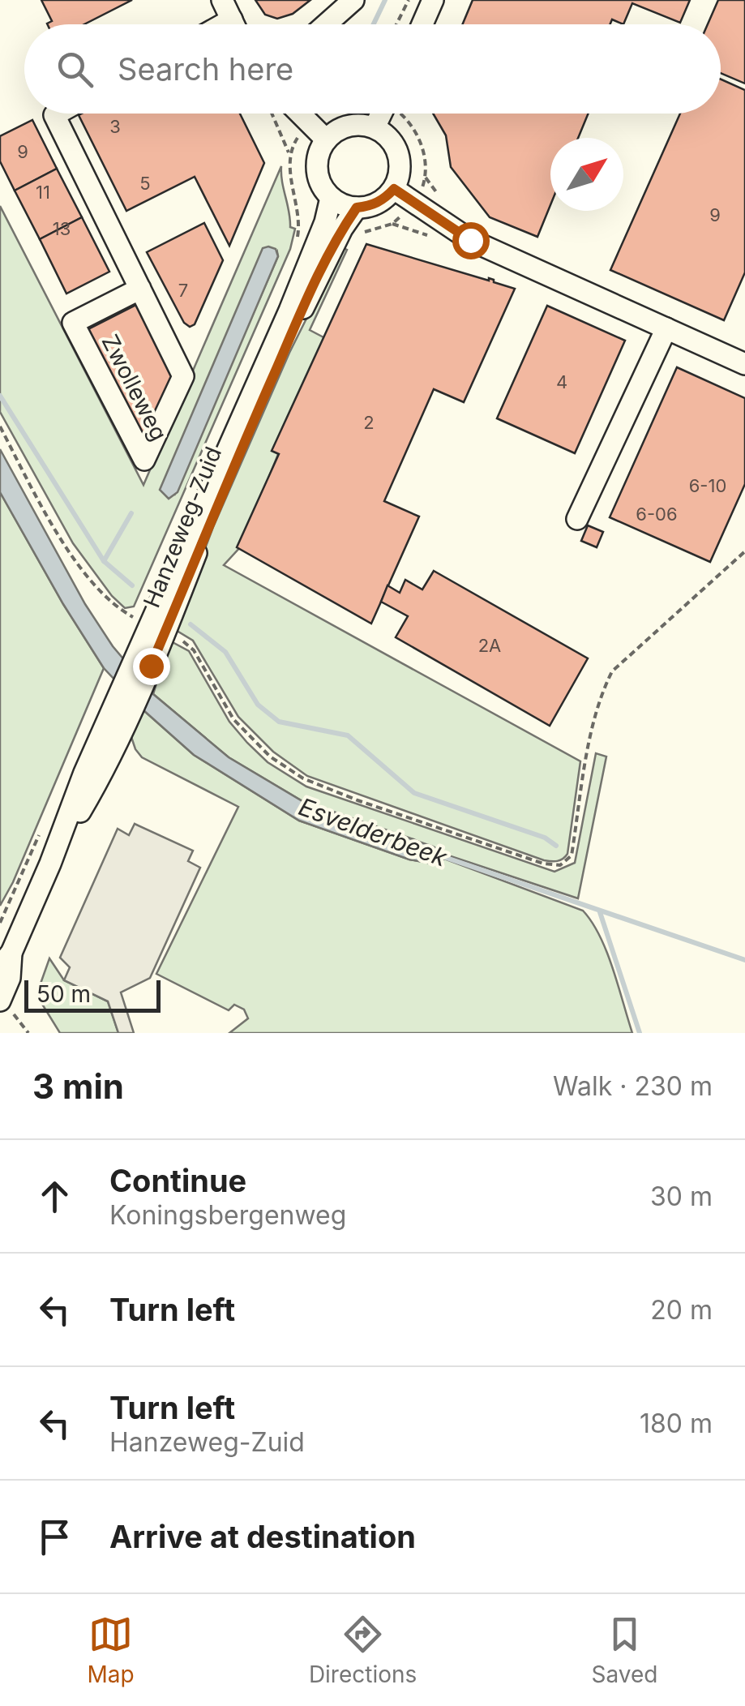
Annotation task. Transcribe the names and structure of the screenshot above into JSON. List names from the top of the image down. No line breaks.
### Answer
{"streets":{"street":["Zwolleweg","Hanzeweg-Zuid"]},"water":["Esvelderbeek"],"house_numbers":["3","9","5","11","9","13","7","4","2","6-10","6-06","2A"],"scale_bar":"50 m","north":"top right","page":{"search":"Search here","scale":"50 m","heading":["3 min","Walk · 230 m"],"list":[["Continue","Koningsbergenweg","30 m"],["Turn left","20 m"],["Turn left","Hanzeweg-Zuid","180 m"],"Arrive at destination"],"nav":["Map","Directions","Saved"]}}
